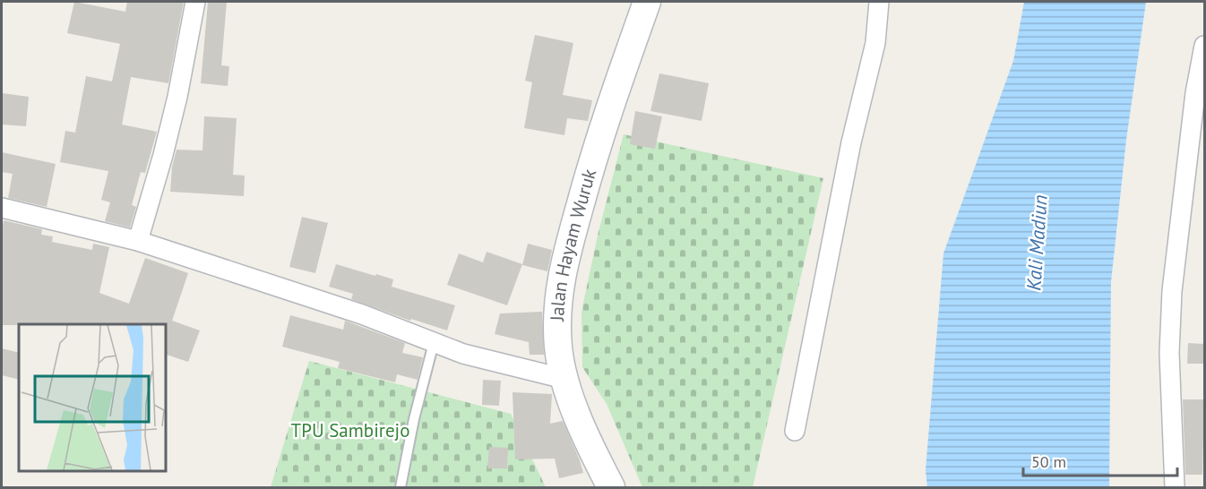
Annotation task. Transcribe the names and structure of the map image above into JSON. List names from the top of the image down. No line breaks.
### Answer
{"streets":{"main road":["Jalan Hayam Wuruk"]},"water":["Kali Madiun"],"parks":["TPU Sambirejo"],"scale_bar":"50 m"}
